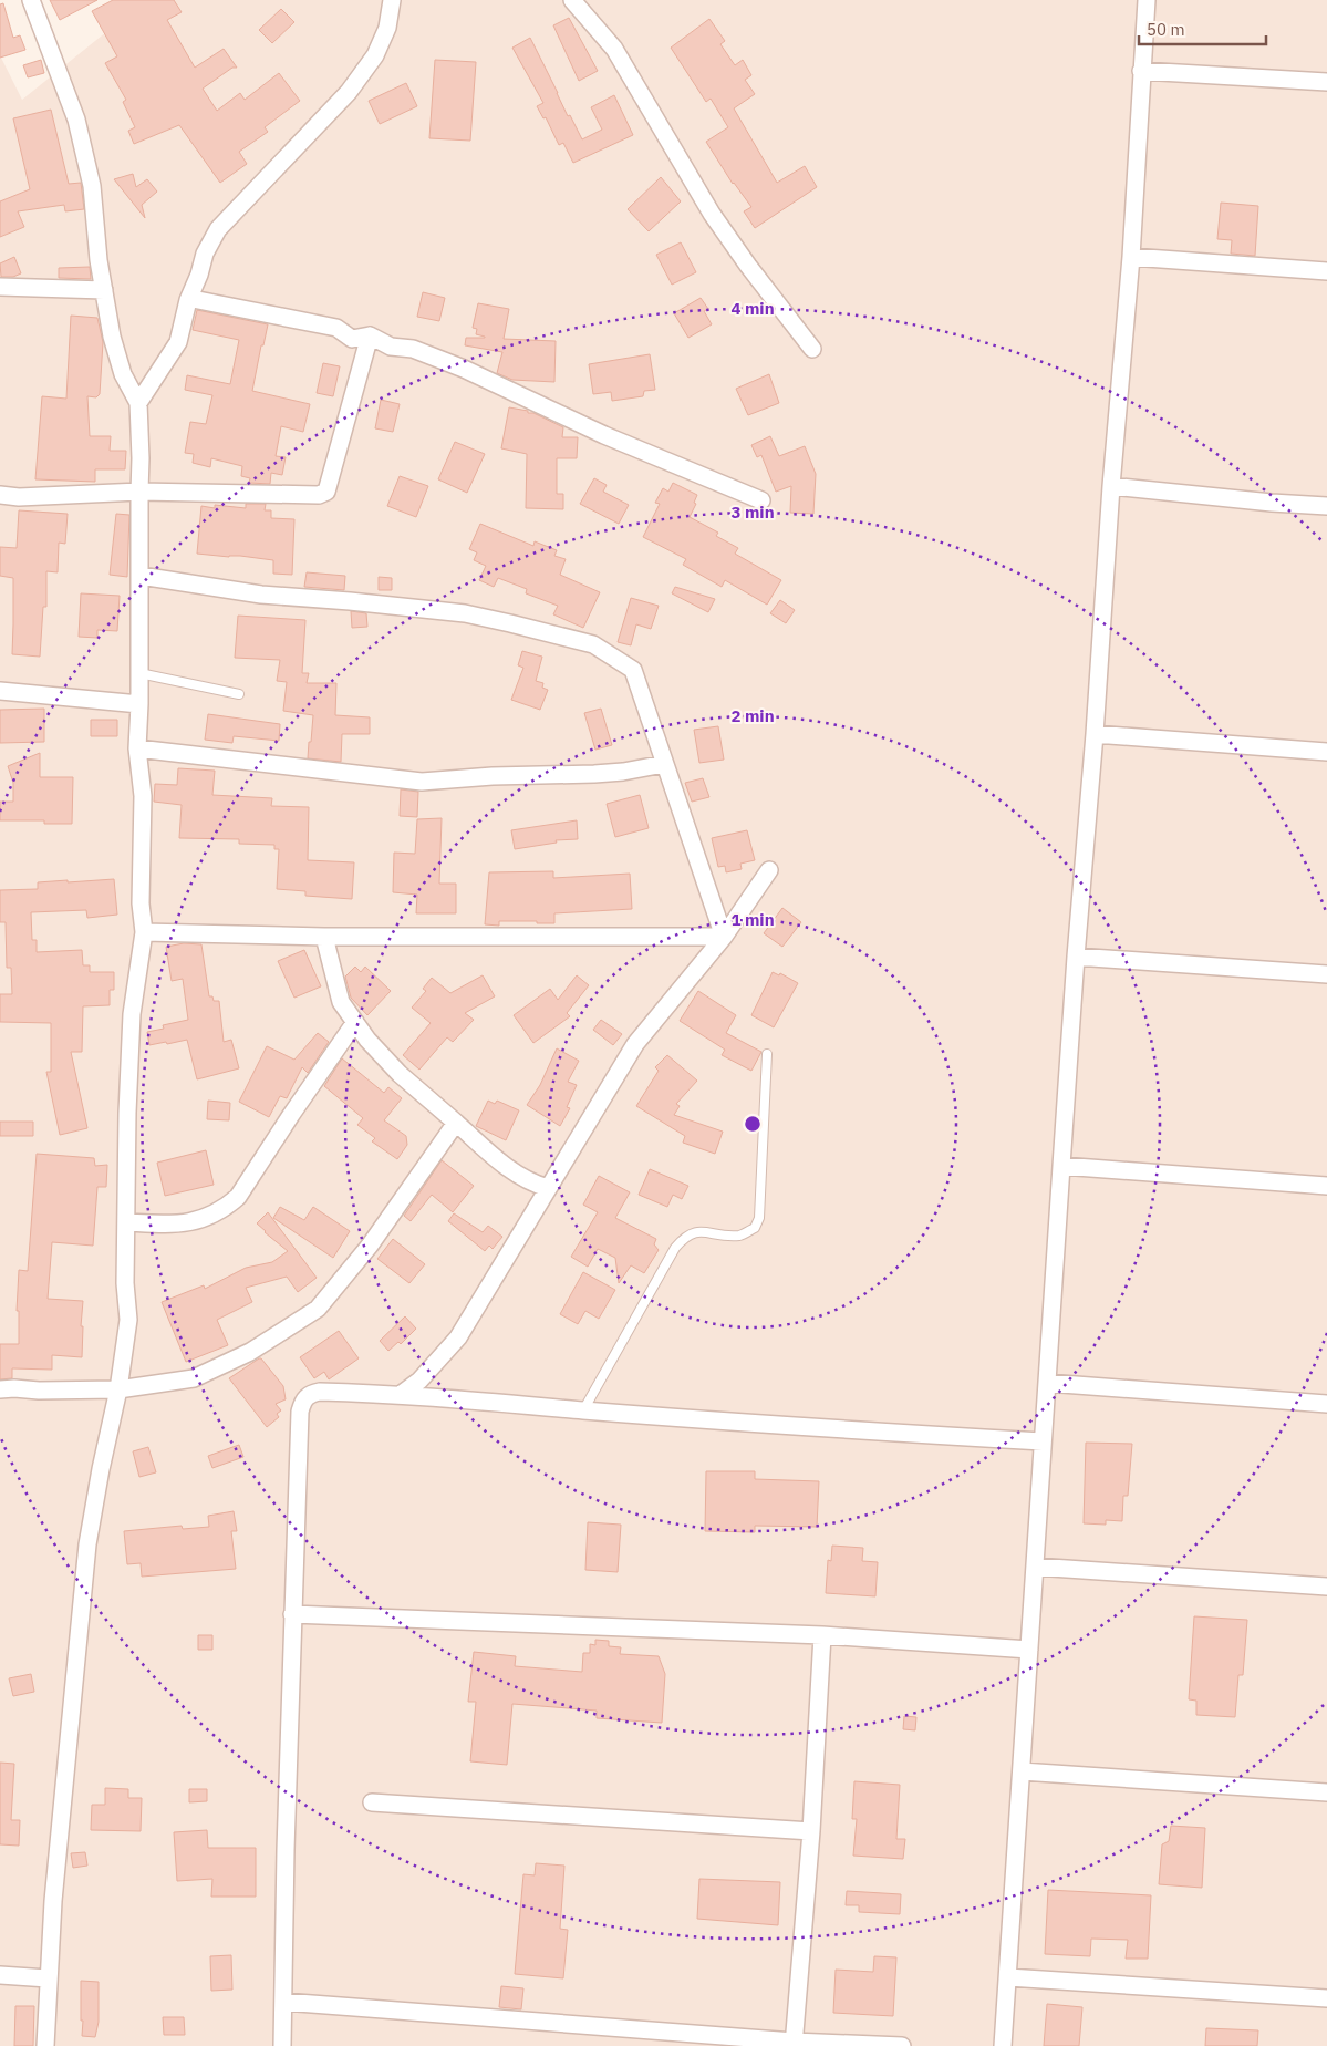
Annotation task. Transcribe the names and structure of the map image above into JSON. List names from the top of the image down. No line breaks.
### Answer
{"scale_bar":"50 m","rings":["4 min","3 min","2 min","1 min"]}
